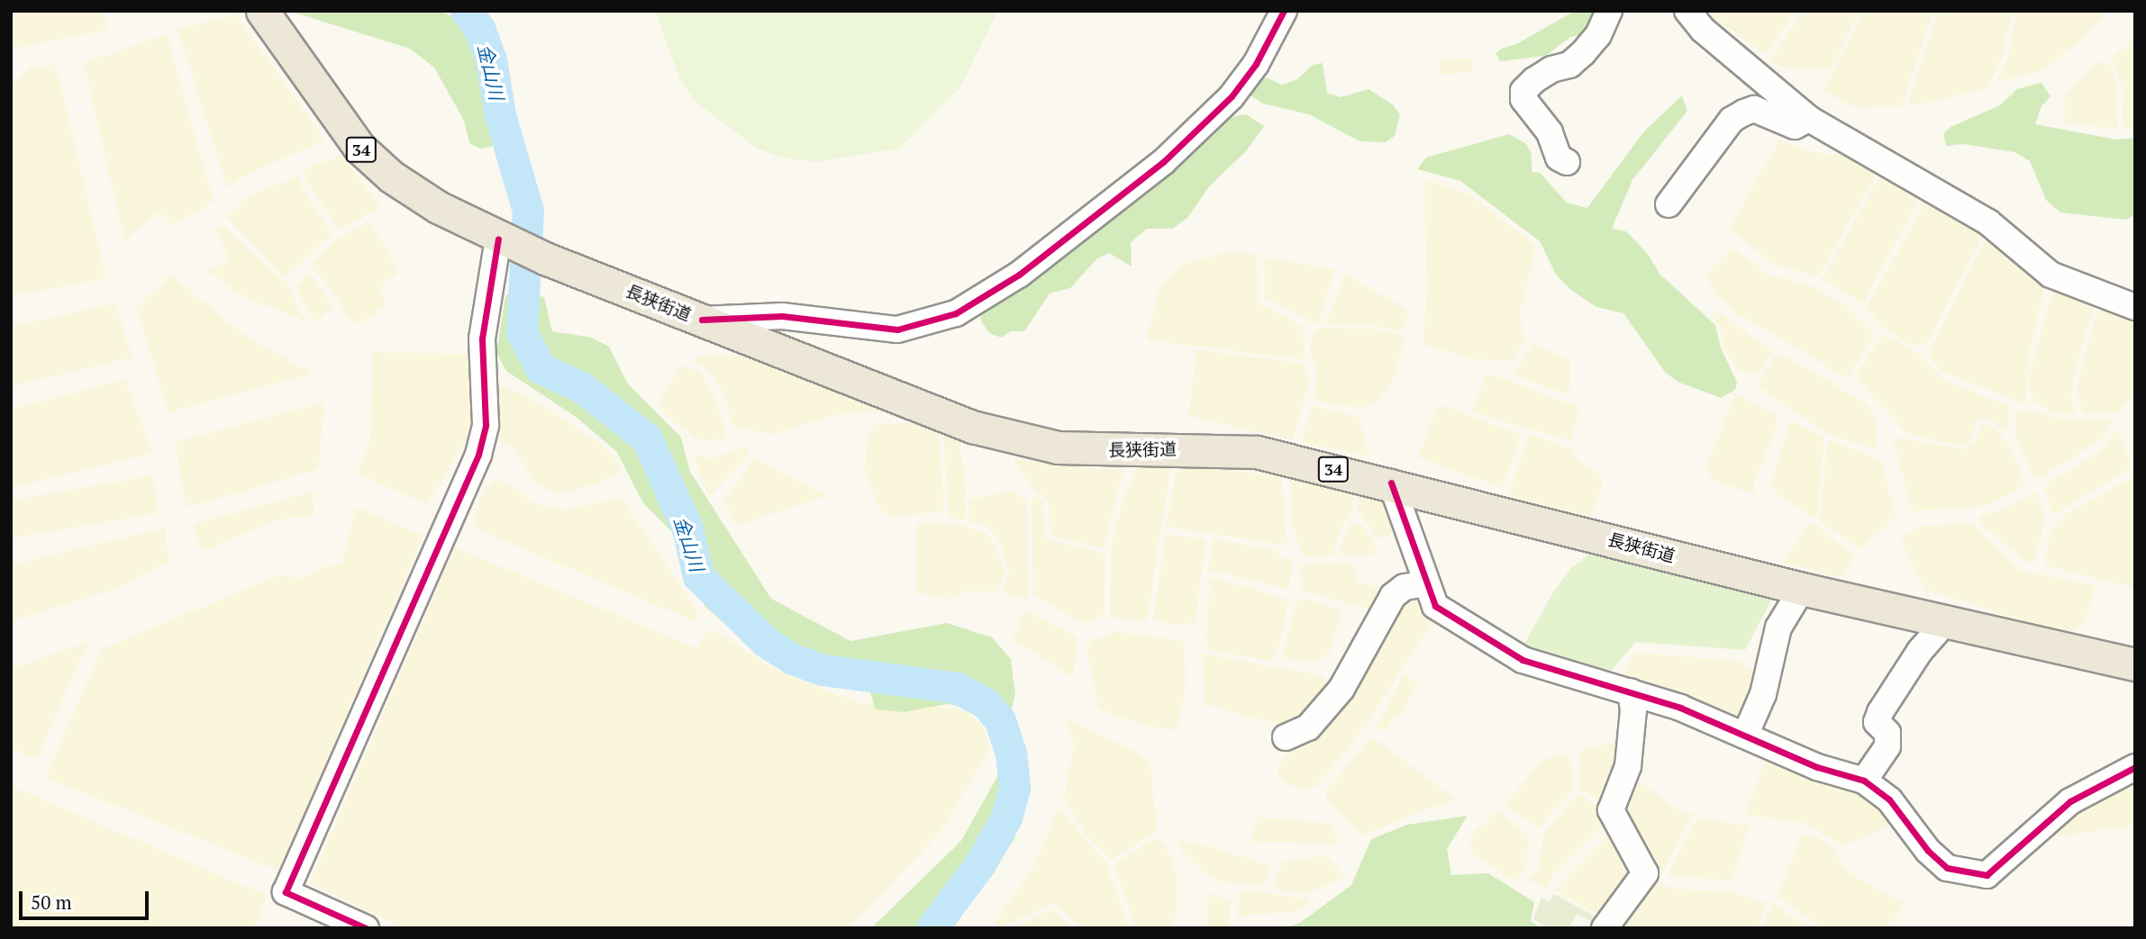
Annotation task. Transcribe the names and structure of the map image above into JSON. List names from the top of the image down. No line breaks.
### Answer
{"streets":{"main road":["34","長狭街道"]},"water":["金山川"],"scale_bar":"50 m"}
